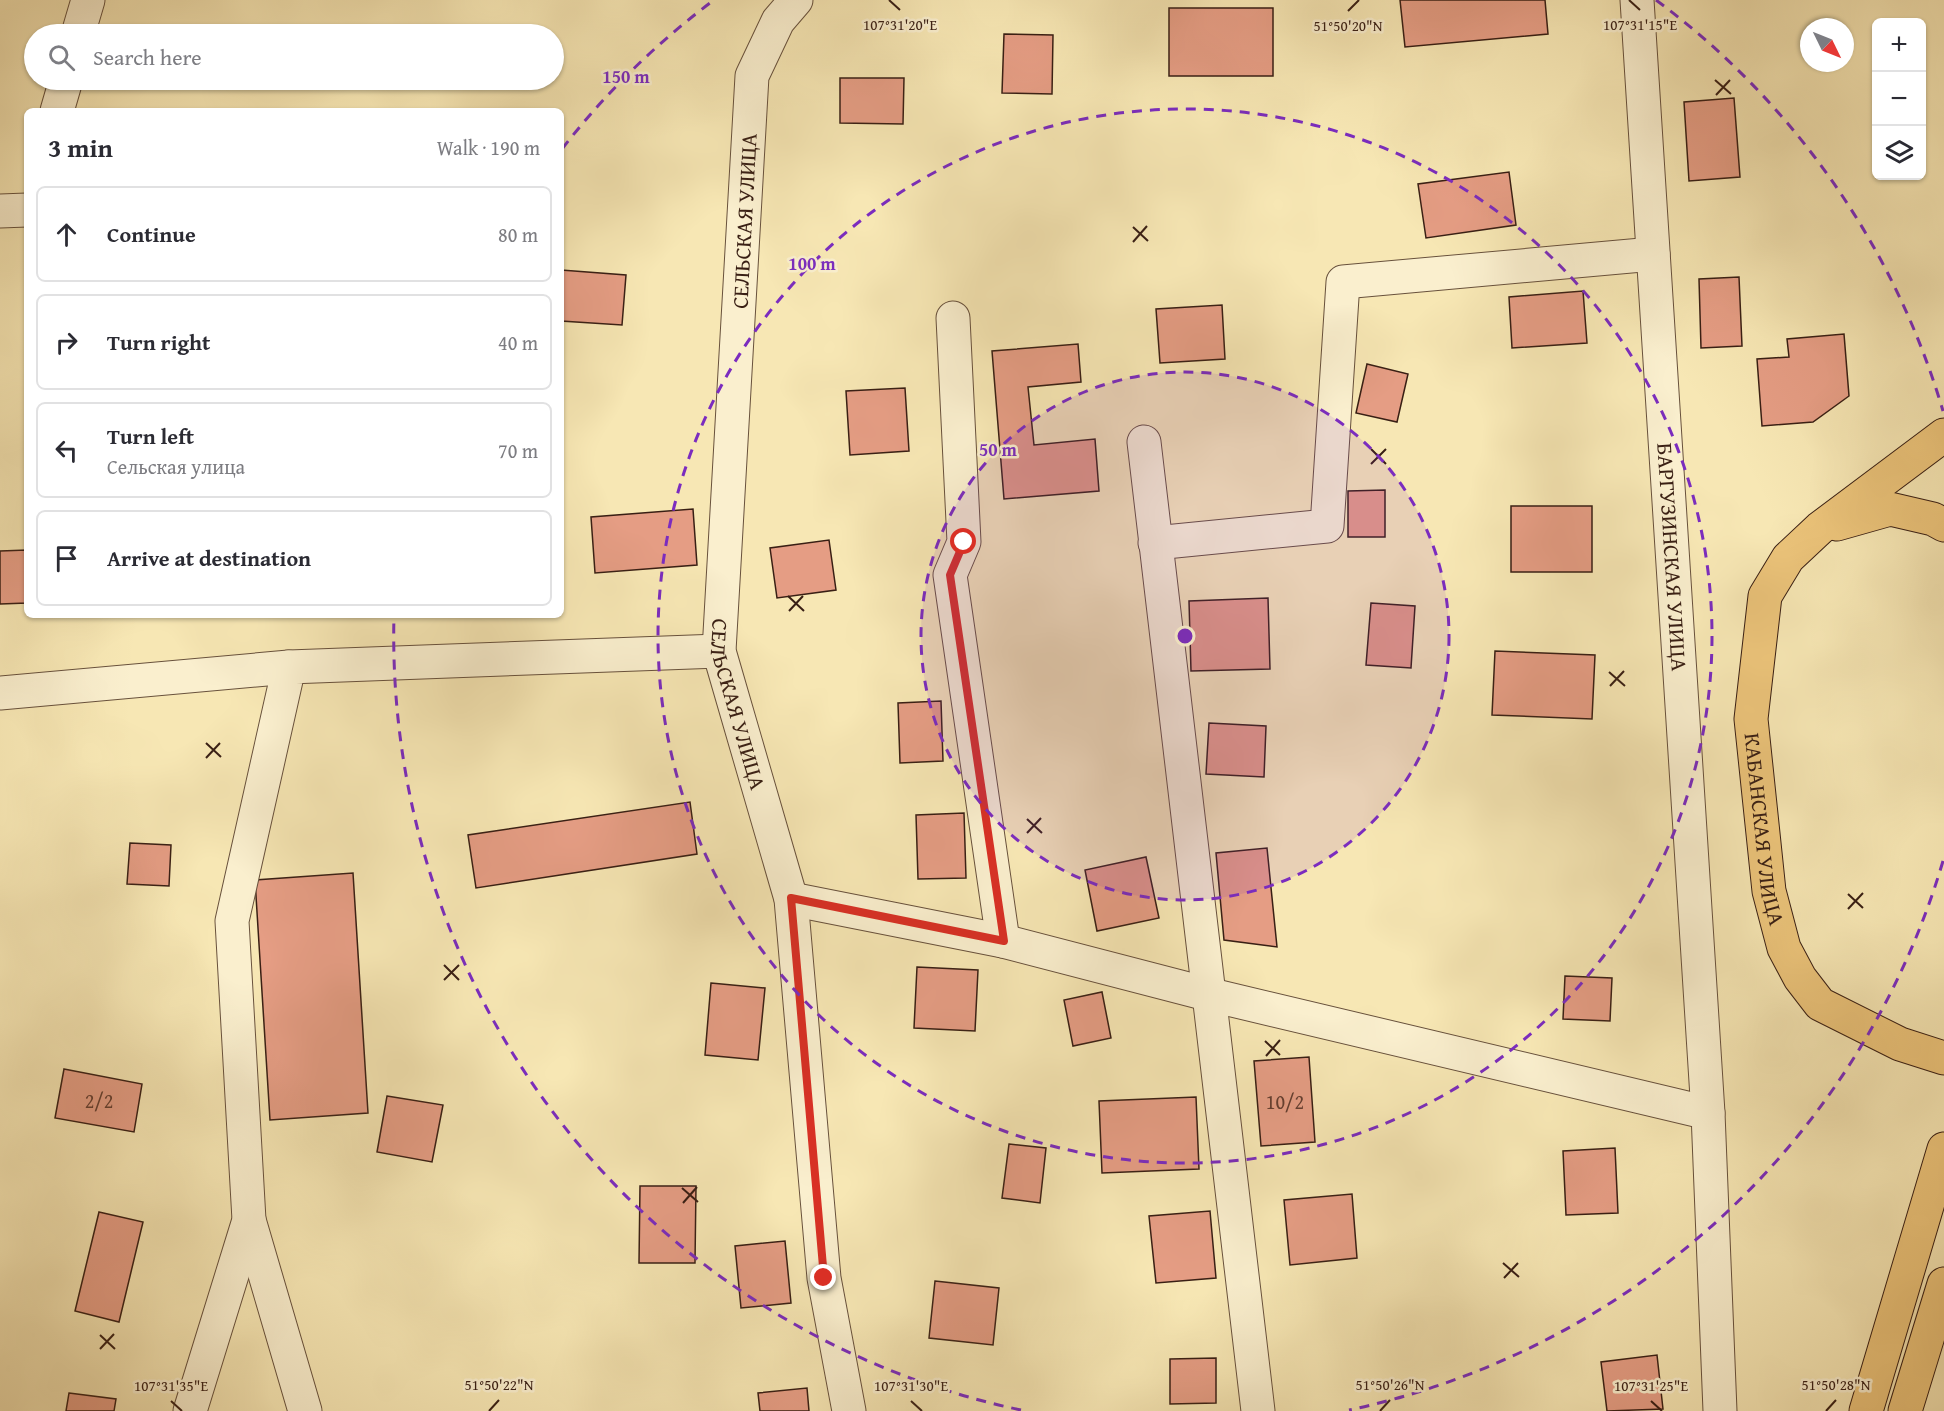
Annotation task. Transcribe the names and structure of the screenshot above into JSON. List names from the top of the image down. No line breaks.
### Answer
{"streets":{"main road":["КАБАНСКАЯ УЛИЦА"],"street":["СЕЛЬСКАЯ УЛИЦА","БАРГУЗИНСКАЯ УЛИЦА"]},"house_numbers":["2/2","10/2"],"north":"bottom right","page":{"map_buttons":["+","−"],"search":"Search here","heading":["3 min","Walk · 190 m"],"list":[["Continue","80 m"],["Turn right","40 m"],["Turn left","Сельская улица","70 m"],"Arrive at destination"]},"coordinates":["107°31'20\"E","107°31'15\"E","51°50'20\"N","51°50'22\"N","51°50'26\"N","51°50'28\"N","107°31'35\"E","107°31'30\"E","107°31'25\"E"],"rings":["150 m","100 m","50 m"]}
